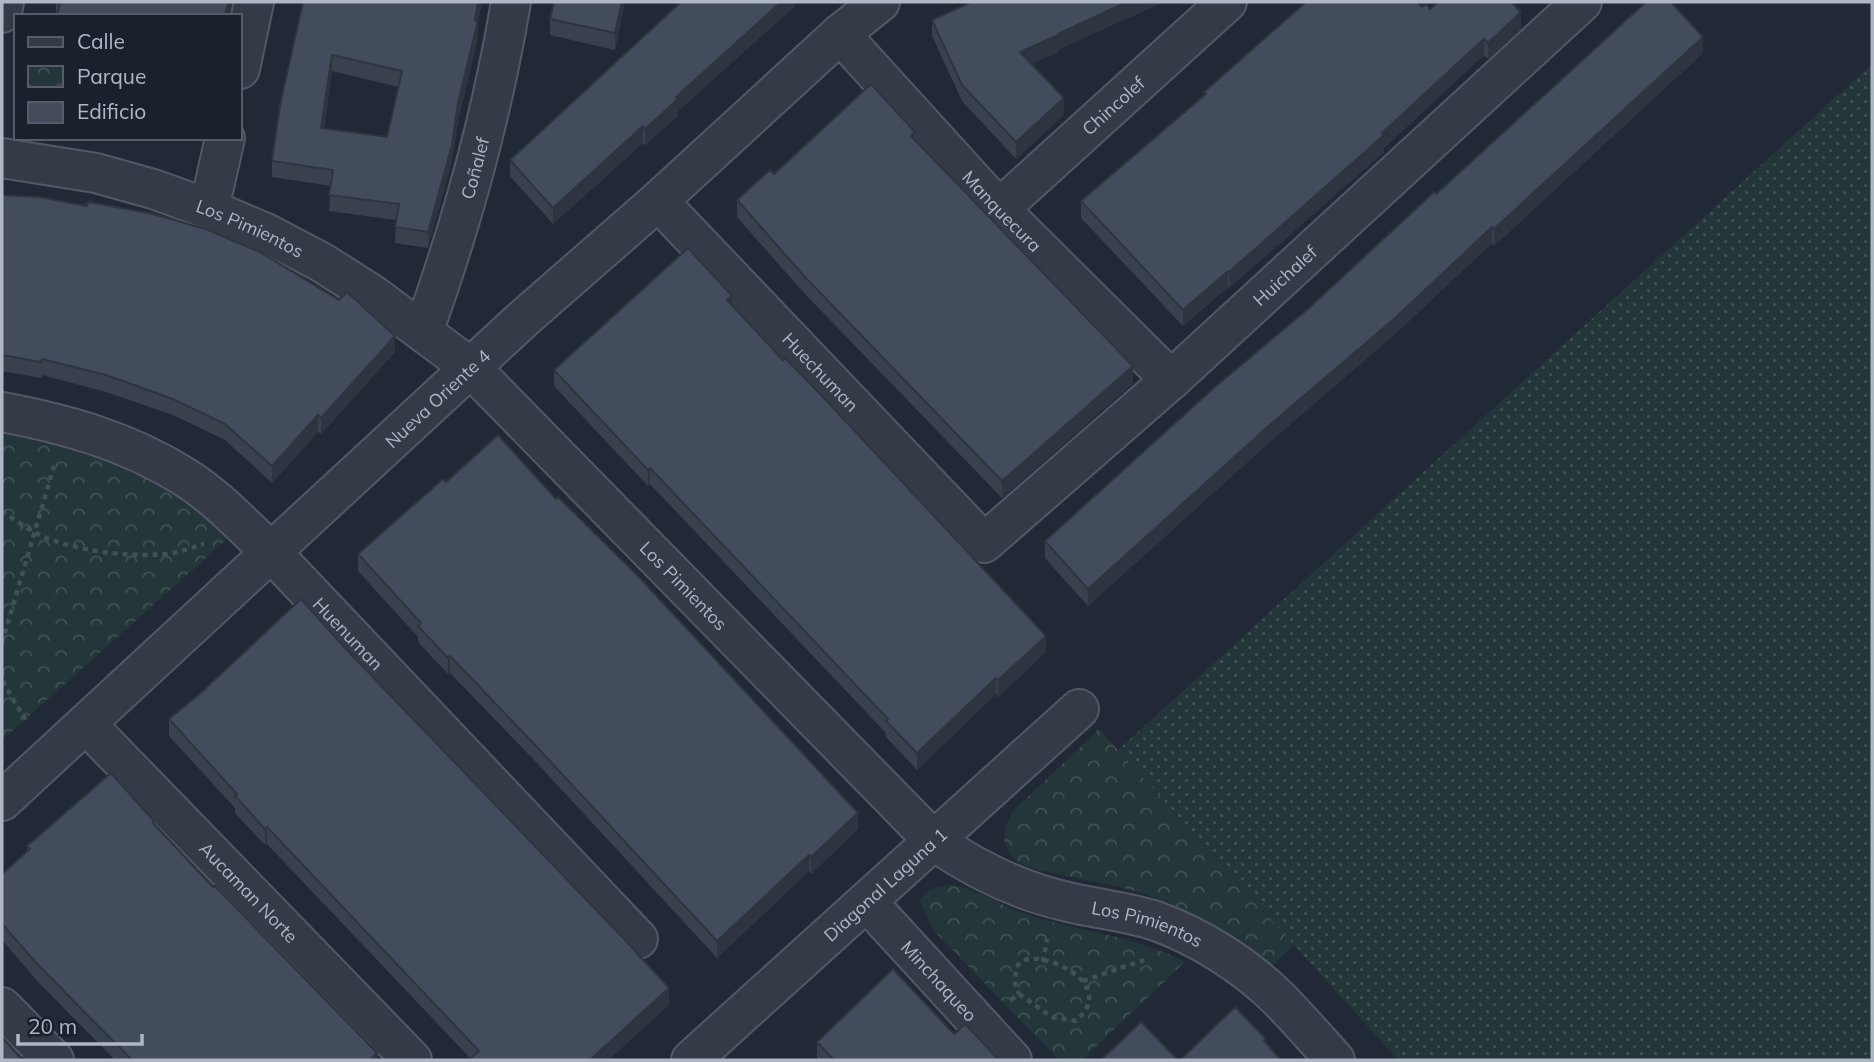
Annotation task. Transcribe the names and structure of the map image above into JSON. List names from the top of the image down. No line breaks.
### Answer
{"streets":{"street":["Chincolef","Coñalef","Manquecura","Los Pimientos","Huichalef","Huechuman","Nueva Oriente 4","Huenuman","Diagonal Laguna 1","Aucaman Norte","Minchaqueo"]},"crossings":[["Chincolef","Manquecura"],["Coñalef","Los Pimientos"],["Manquecura","Huichalef"],["Manquecura","Nueva Oriente 4"],["Los Pimientos","Nueva Oriente 4"],["Los Pimientos","Diagonal Laguna 1"],["Huichalef","Huechuman"],["Huechuman","Nueva Oriente 4"],["Nueva Oriente 4","Huenuman"],["Nueva Oriente 4","Aucaman Norte"],["Diagonal Laguna 1","Minchaqueo"]],"legend":["Calle","Parque","Edificio"],"scale_bar":"20 m"}
